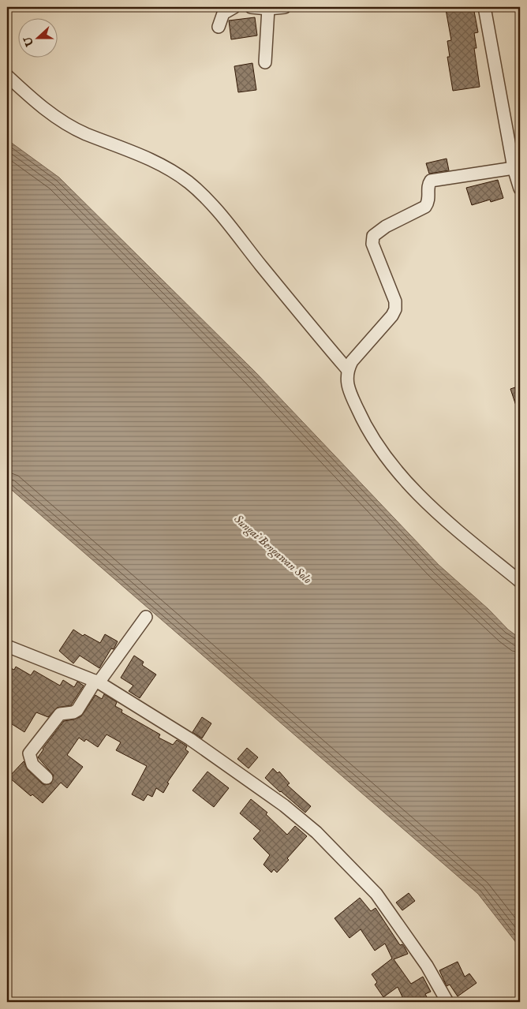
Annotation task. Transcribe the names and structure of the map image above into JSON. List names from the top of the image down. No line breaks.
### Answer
{"water":["Sungai Bengawan Solo"],"north":"left"}
